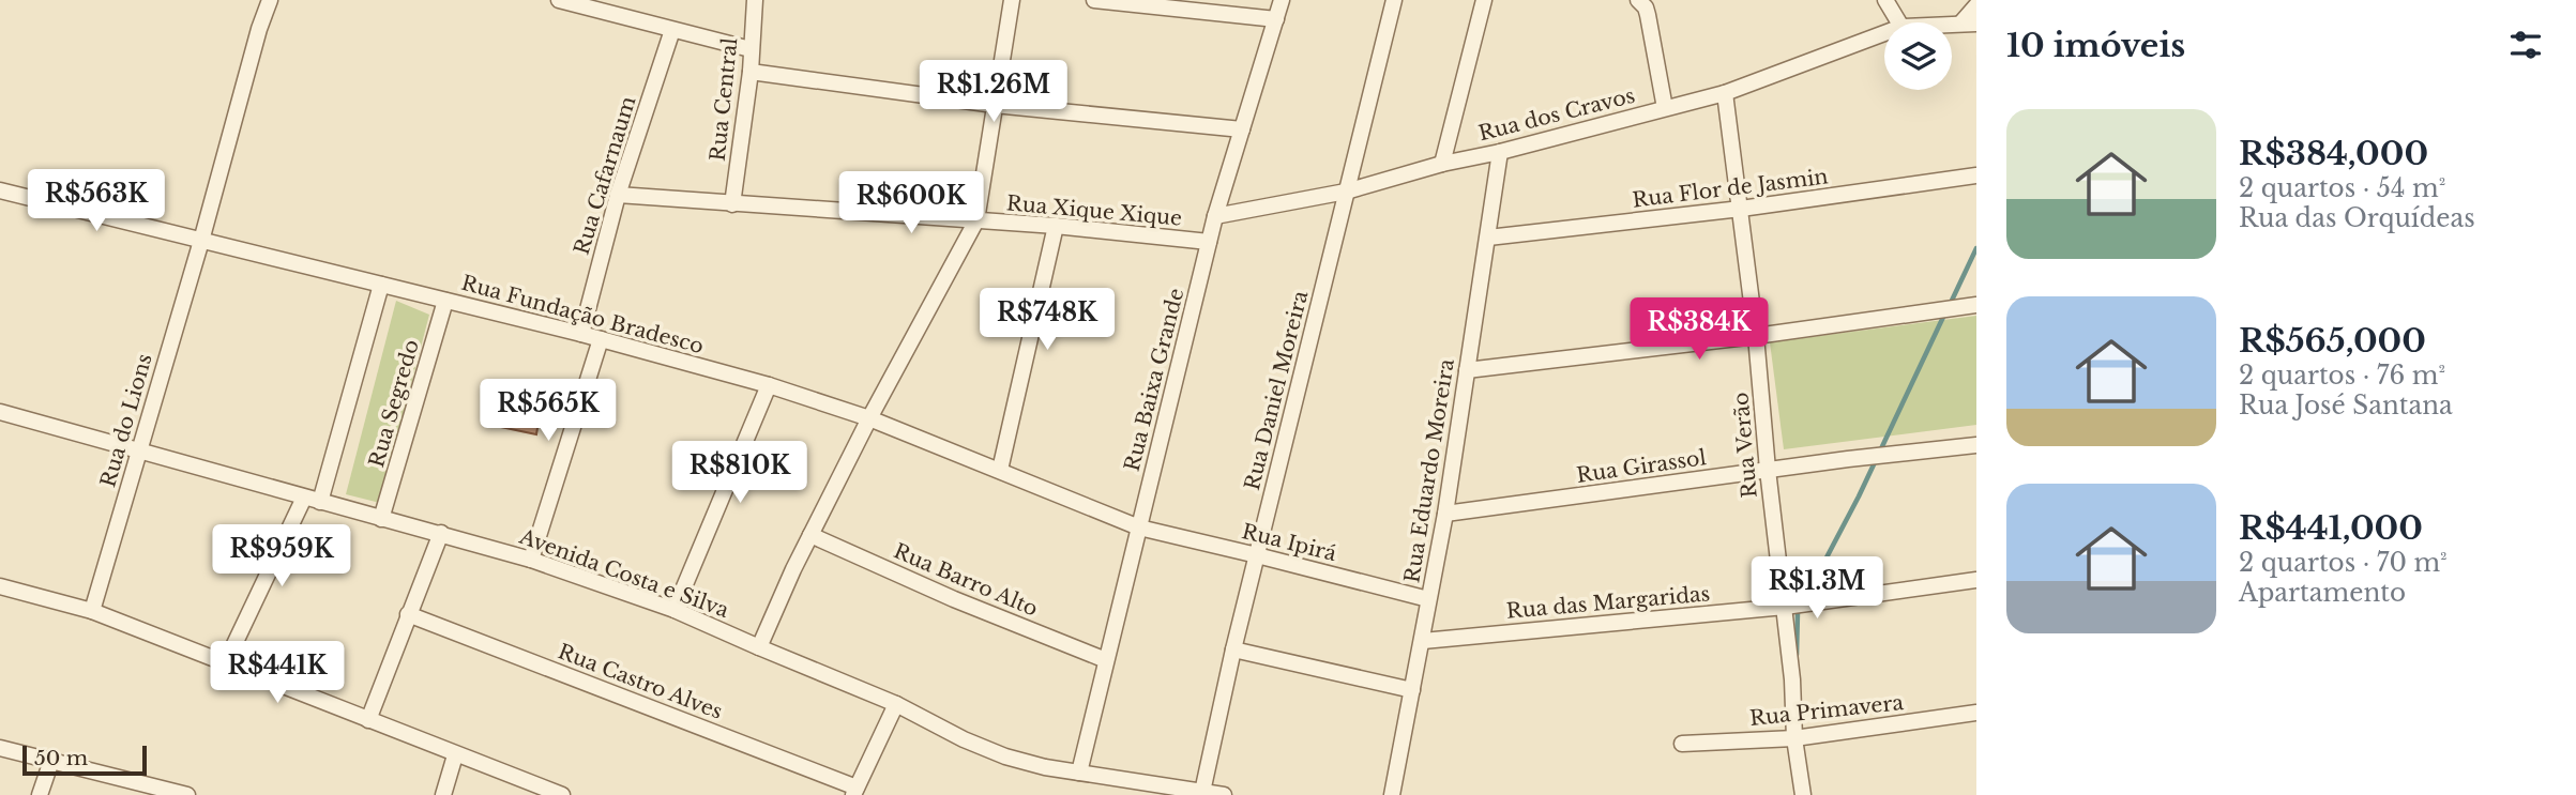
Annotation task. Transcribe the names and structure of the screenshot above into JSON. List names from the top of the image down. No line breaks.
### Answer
{"streets":{"street":["Rua Central","Rua dos Cravos","Rua Cafarnaum","Rua Flor de Jasmin","Rua Xique Xique","Rua Fundação Bradesco","Rua Baixa Grande","Rua Daniel Moreira","Rua Segredo","Rua do Lions","Rua Verão","Rua Girassol","Rua Eduardo Moreira","Rua Ipirá","Avenida Costa e Silva","Rua Barro Alto","Rua das Margaridas","Rua Castro Alves","Rua Primavera"]},"crossings":[["Rua Central","Rua Xique Xique"],["Rua dos Cravos","Rua Baixa Grande"],["Rua dos Cravos","Rua Daniel Moreira"],["Rua dos Cravos","Rua Verão"],["Rua dos Cravos","Rua Eduardo Moreira"],["Rua Cafarnaum","Rua Xique Xique"],["Rua Cafarnaum","Rua Fundação Bradesco"],["Rua Flor de Jasmin","Rua Verão"],["Rua Flor de Jasmin","Rua Eduardo Moreira"],["Rua Xique Xique","Rua Baixa Grande"],["Rua Fundação Bradesco","Rua Baixa Grande"],["Rua Fundação Bradesco","Rua Segredo"],["Rua Fundação Bradesco","Rua do Lions"],["Rua Fundação Bradesco","Rua Ipirá"],["Rua Baixa Grande","Rua Ipirá"],["Rua Baixa Grande","Avenida Costa e Silva"],["Rua Baixa Grande","Rua Barro Alto"],["Rua Daniel Moreira","Rua Ipirá"],["Rua Daniel Moreira","Avenida Costa e Silva"],["Rua Segredo","Avenida Costa e Silva"],["Rua do Lions","Avenida Costa e Silva"],["Rua Verão","Rua Girassol"],["Rua Verão","Rua das Margaridas"],["Rua Verão","Rua Primavera"],["Rua Girassol","Rua Eduardo Moreira"],["Rua Eduardo Moreira","Rua Ipirá"],["Rua Eduardo Moreira","Rua das Margaridas"]],"scale_bar":"50 m","page":{"heading":"10 imóveis","price":["R$1.26M","R$563K","R$600K","R$748K","R$384K","R$565K","R$810K","R$959K","R$1.3M","R$441K"],"list":[{"name":"R$384,000","note":"2 quartos · 54 m² · Rua das Orquídeas"},{"name":"R$565,000","note":"2 quartos · 76 m² · Rua José Santana"},{"name":"R$441,000","note":"2 quartos · 70 m² · Apartamento"}],"scale":"50 m"}}
